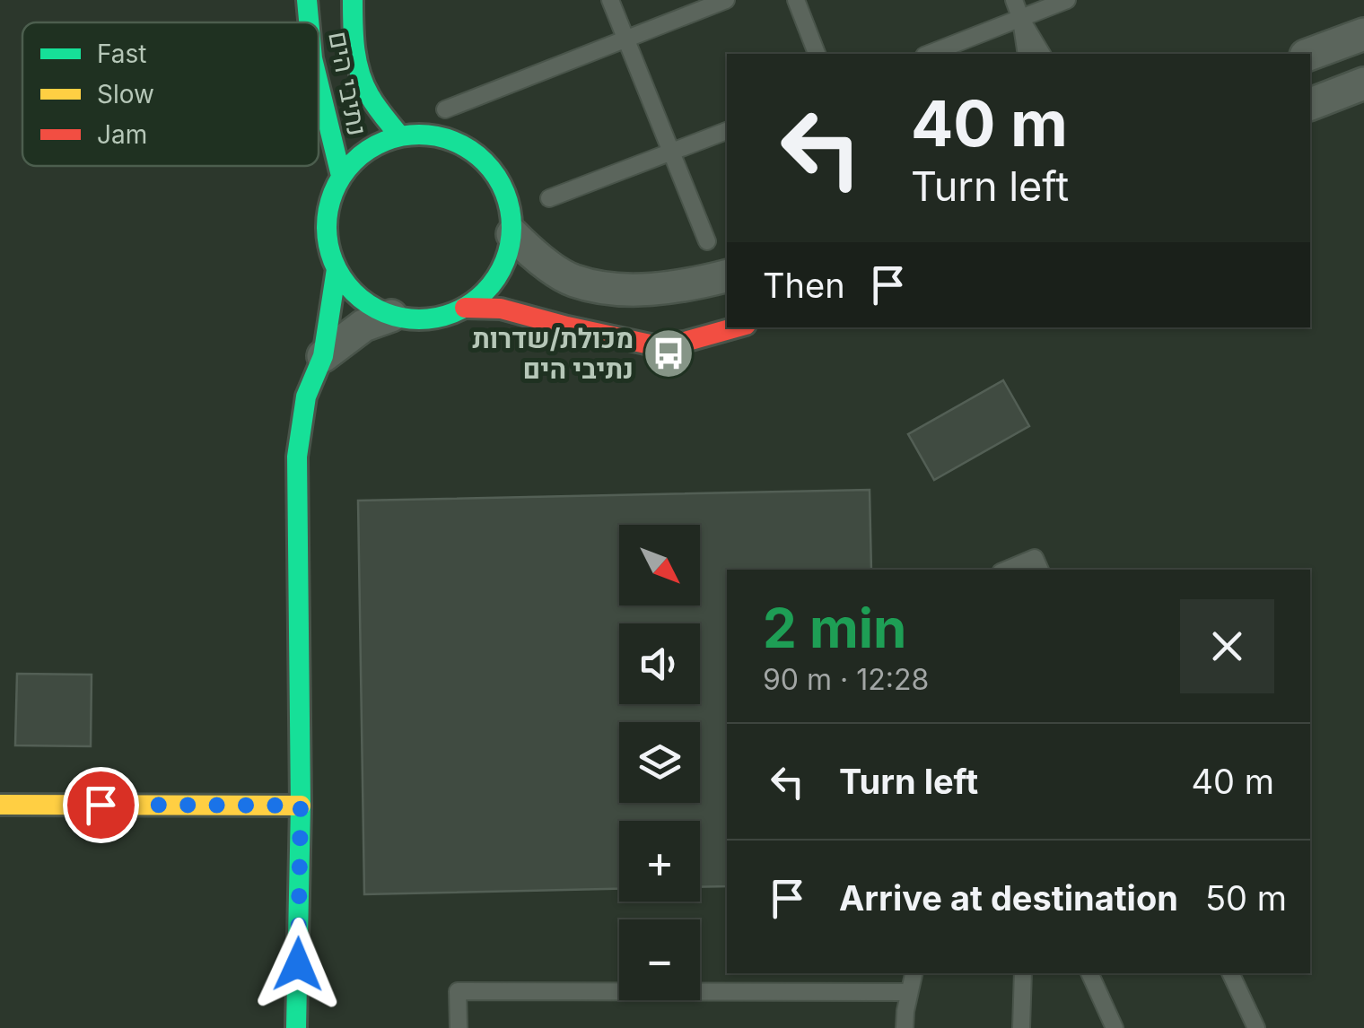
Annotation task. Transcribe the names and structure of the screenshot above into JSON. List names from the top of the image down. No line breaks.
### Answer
{"streets":{"street":["נתיבי הים"]},"places":{"bus stop":["מכולת/שדרות נתיבי הים"]},"legend":["Fast","Slow","Jam"],"north":"bottom right","page":{"turn":["40 m","Turn left"],"then":"Then","map_buttons":["+","−"],"heading":["2 min","90 m · 12:28"],"list":[{"name":"Turn left","value":"40 m"},{"name":"Arrive at destination","value":"50 m"}]}}
